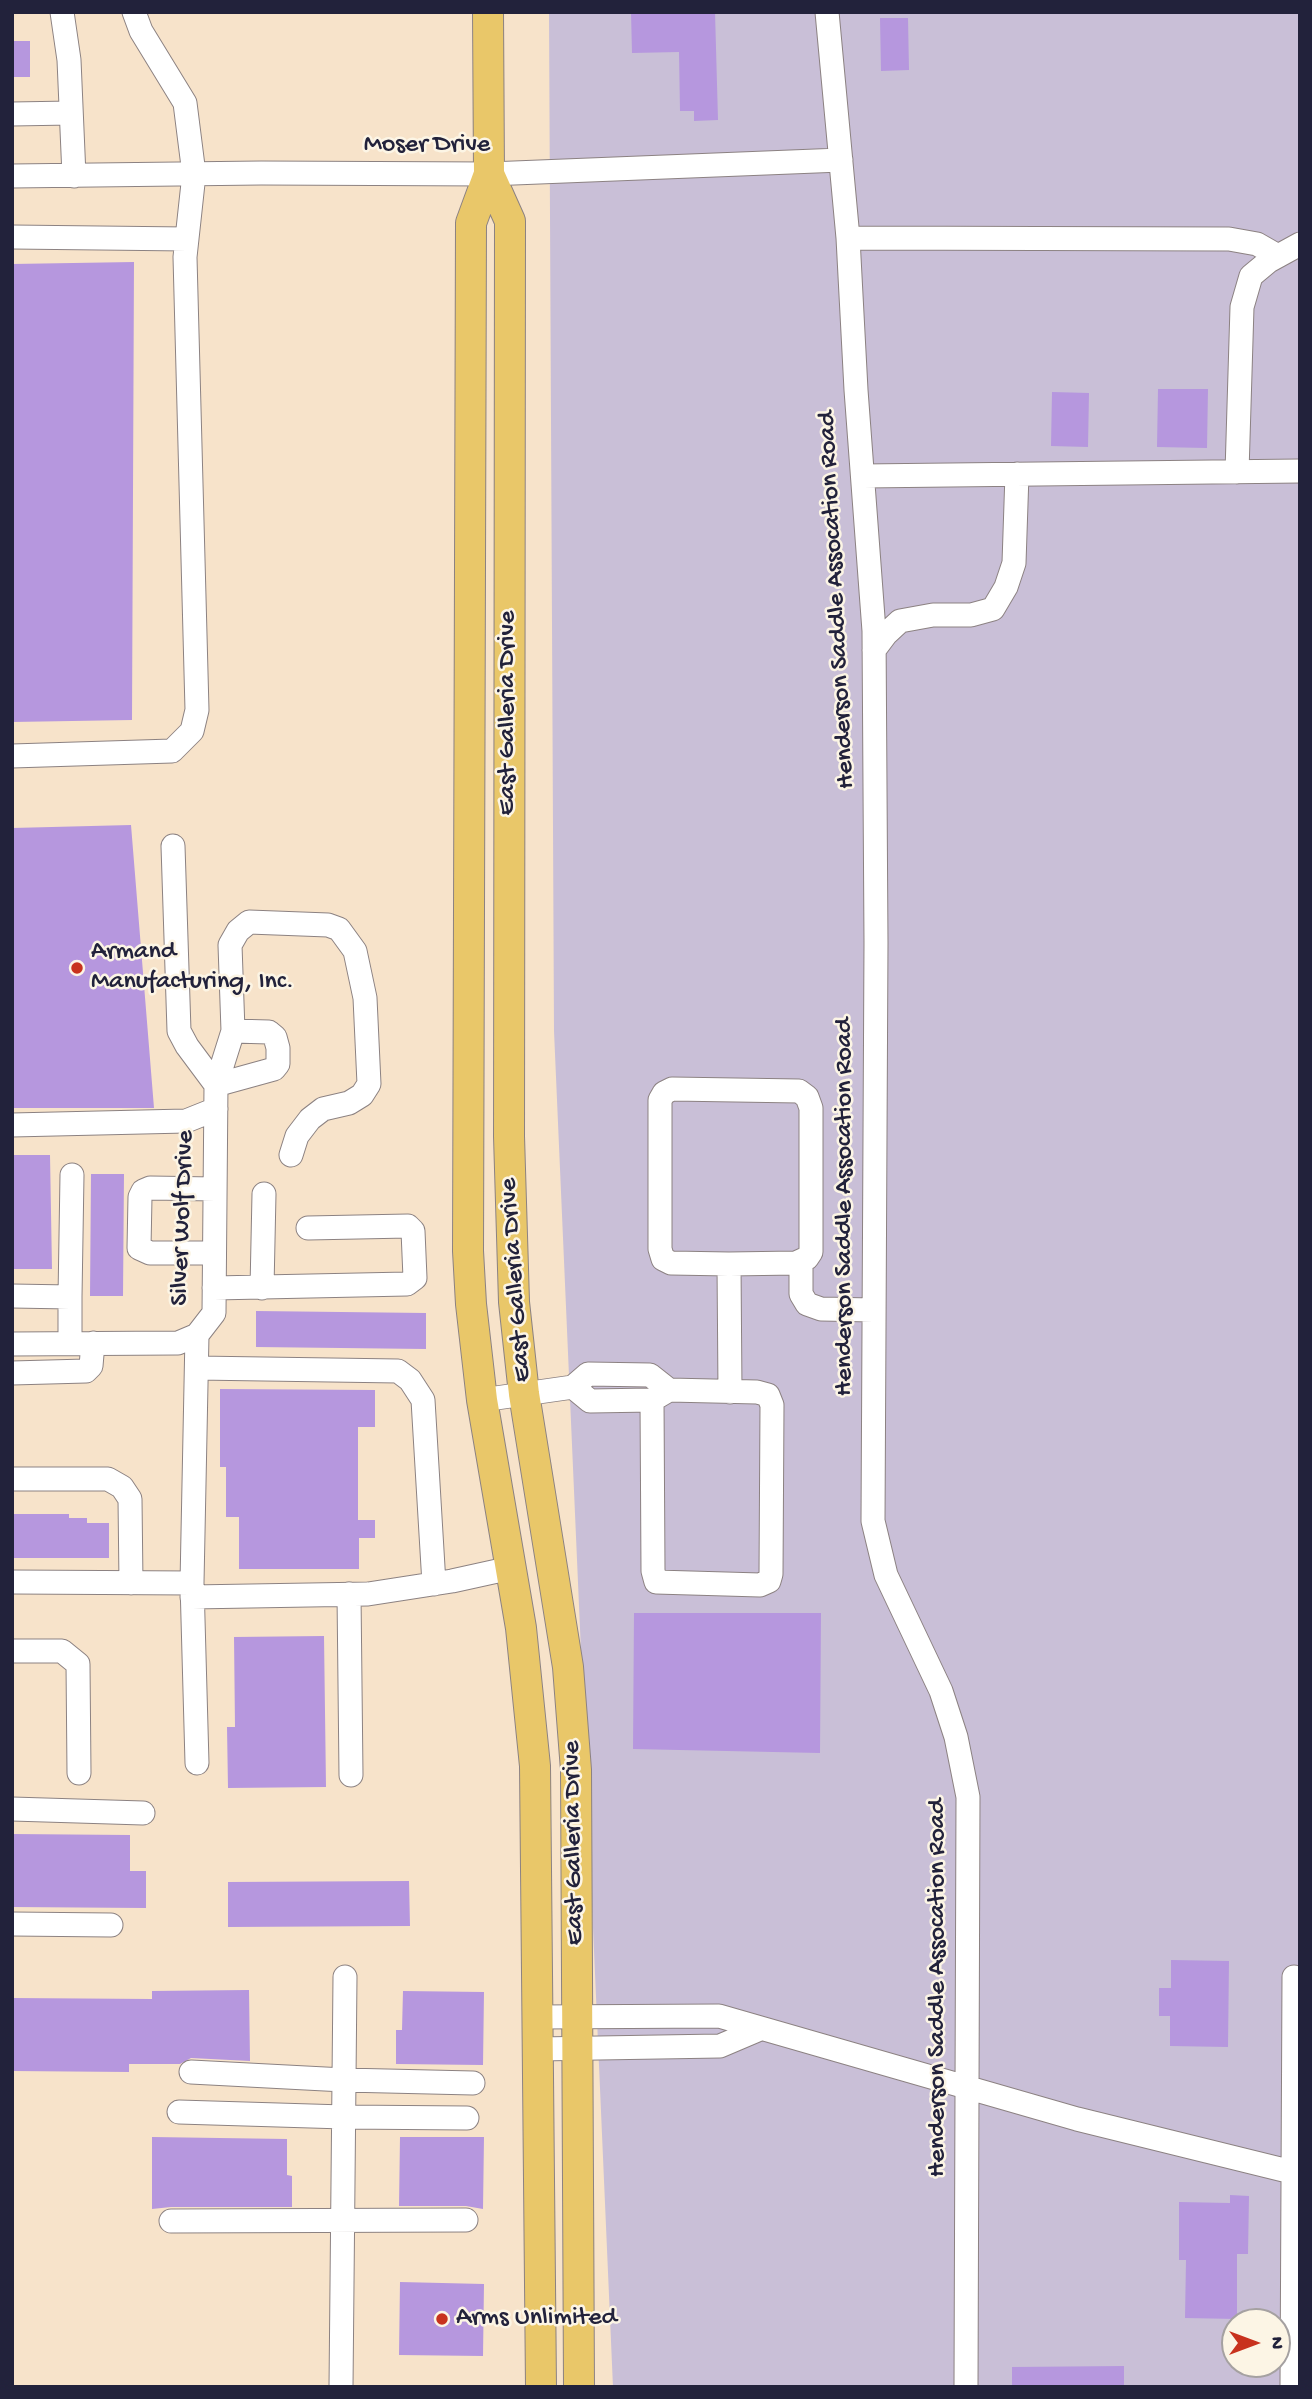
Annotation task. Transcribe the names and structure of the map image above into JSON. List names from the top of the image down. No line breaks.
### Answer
{"streets":{"main road":["East Galleria Drive"],"street":["Moser Drive","Henderson Saddle Assocation Road","Silver Wolf Drive"]},"crossings":[["Moser Drive","Henderson Saddle Assocation Road"],["Moser Drive","East Galleria Drive"]],"places":["Armand Manufacturing, Inc.","Arms Unlimited"],"north":"right"}
